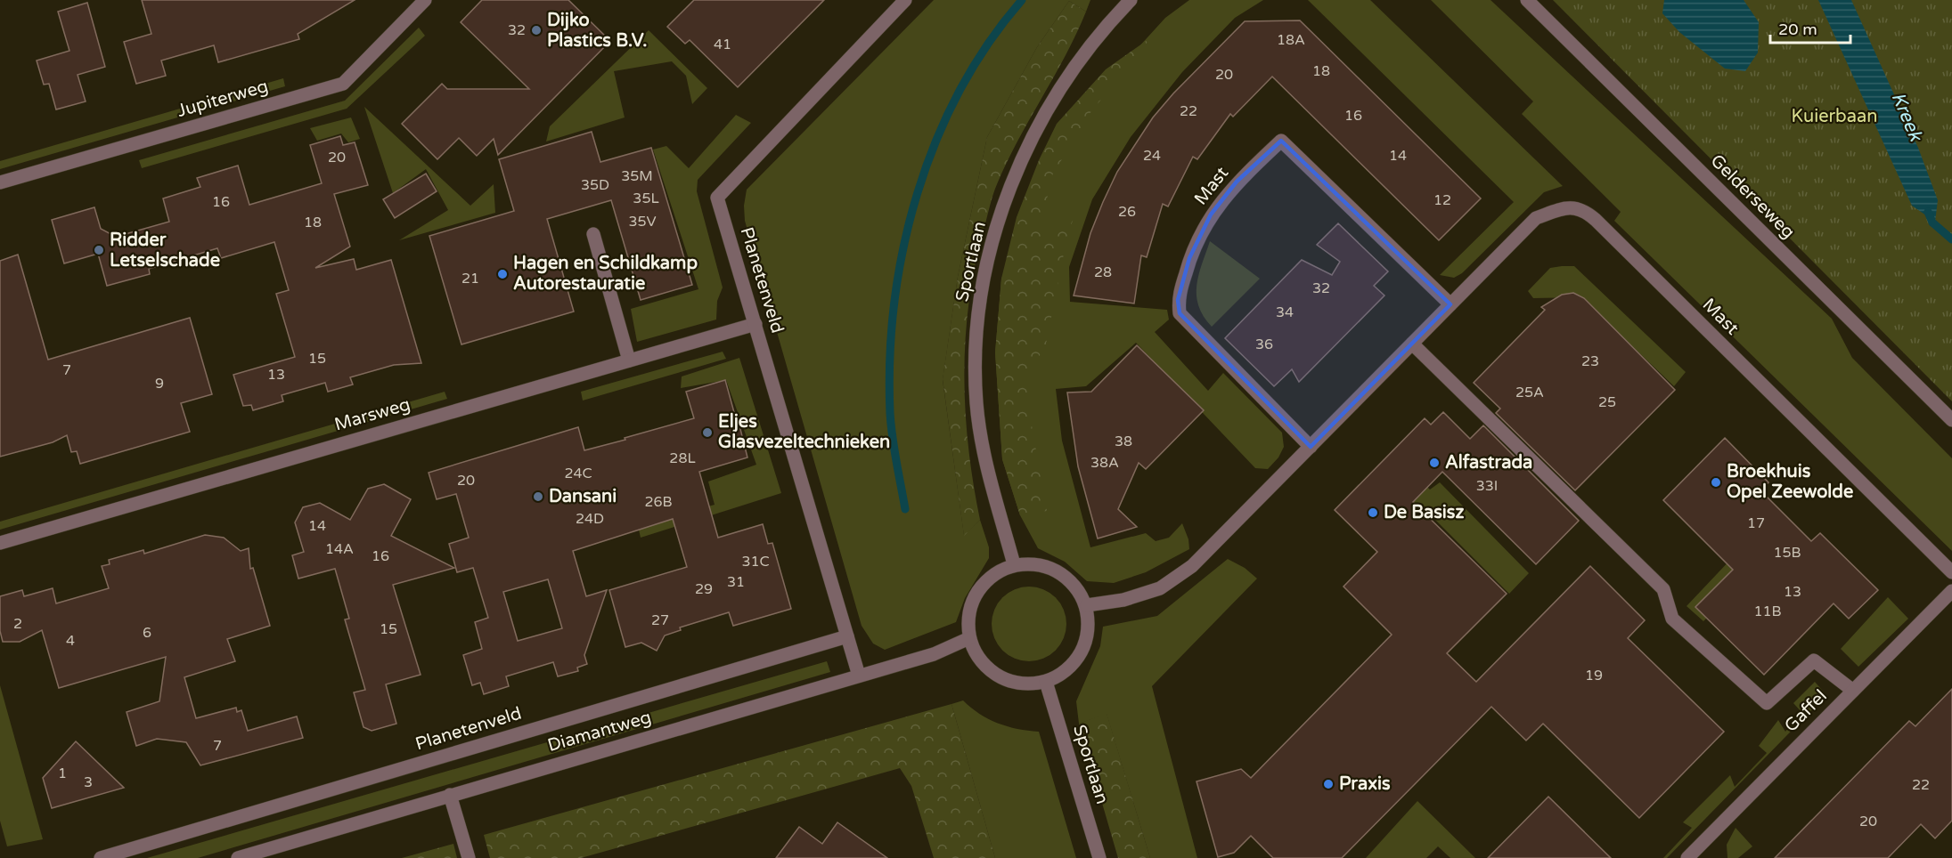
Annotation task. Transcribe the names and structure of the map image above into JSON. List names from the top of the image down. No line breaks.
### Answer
{"streets":{"street":["Jupiterweg","Mast","Gelderseweg","Sportlaan","Planetenveld","Marsweg","Gaffel","Diamantweg"]},"crossings":[["Mast","Sportlaan"],["Mast","Diamantweg"],["Sportlaan","Diamantweg"],["Planetenveld","Marsweg"],["Planetenveld","Diamantweg"]],"water":["Kreek"],"parks":["Kuierbaan"],"places":["Dijko Plastics B.V.","Ridder Letselschade","Hagen en Schildkamp Autorestauratie","Eljes Glasvezeltechnieken","Alfastrada","Broekhuis Opel Zeewolde","Dansani","De Basisz","Praxis"],"house_numbers":["32","18A","41","18","20","22","16","24","14","20","35M","35D","35L","12","16","26","35V","18","28","21","32","34","36","15","23","7","13","9","25A","25","38","28L","38A","24C","20","33I","26B","24D","17","14","14A","15B","16","31C","31","29","13","11B","27","2","15","6","4","19","7","1","3","22","20"],"scale_bar":"20 m"}
